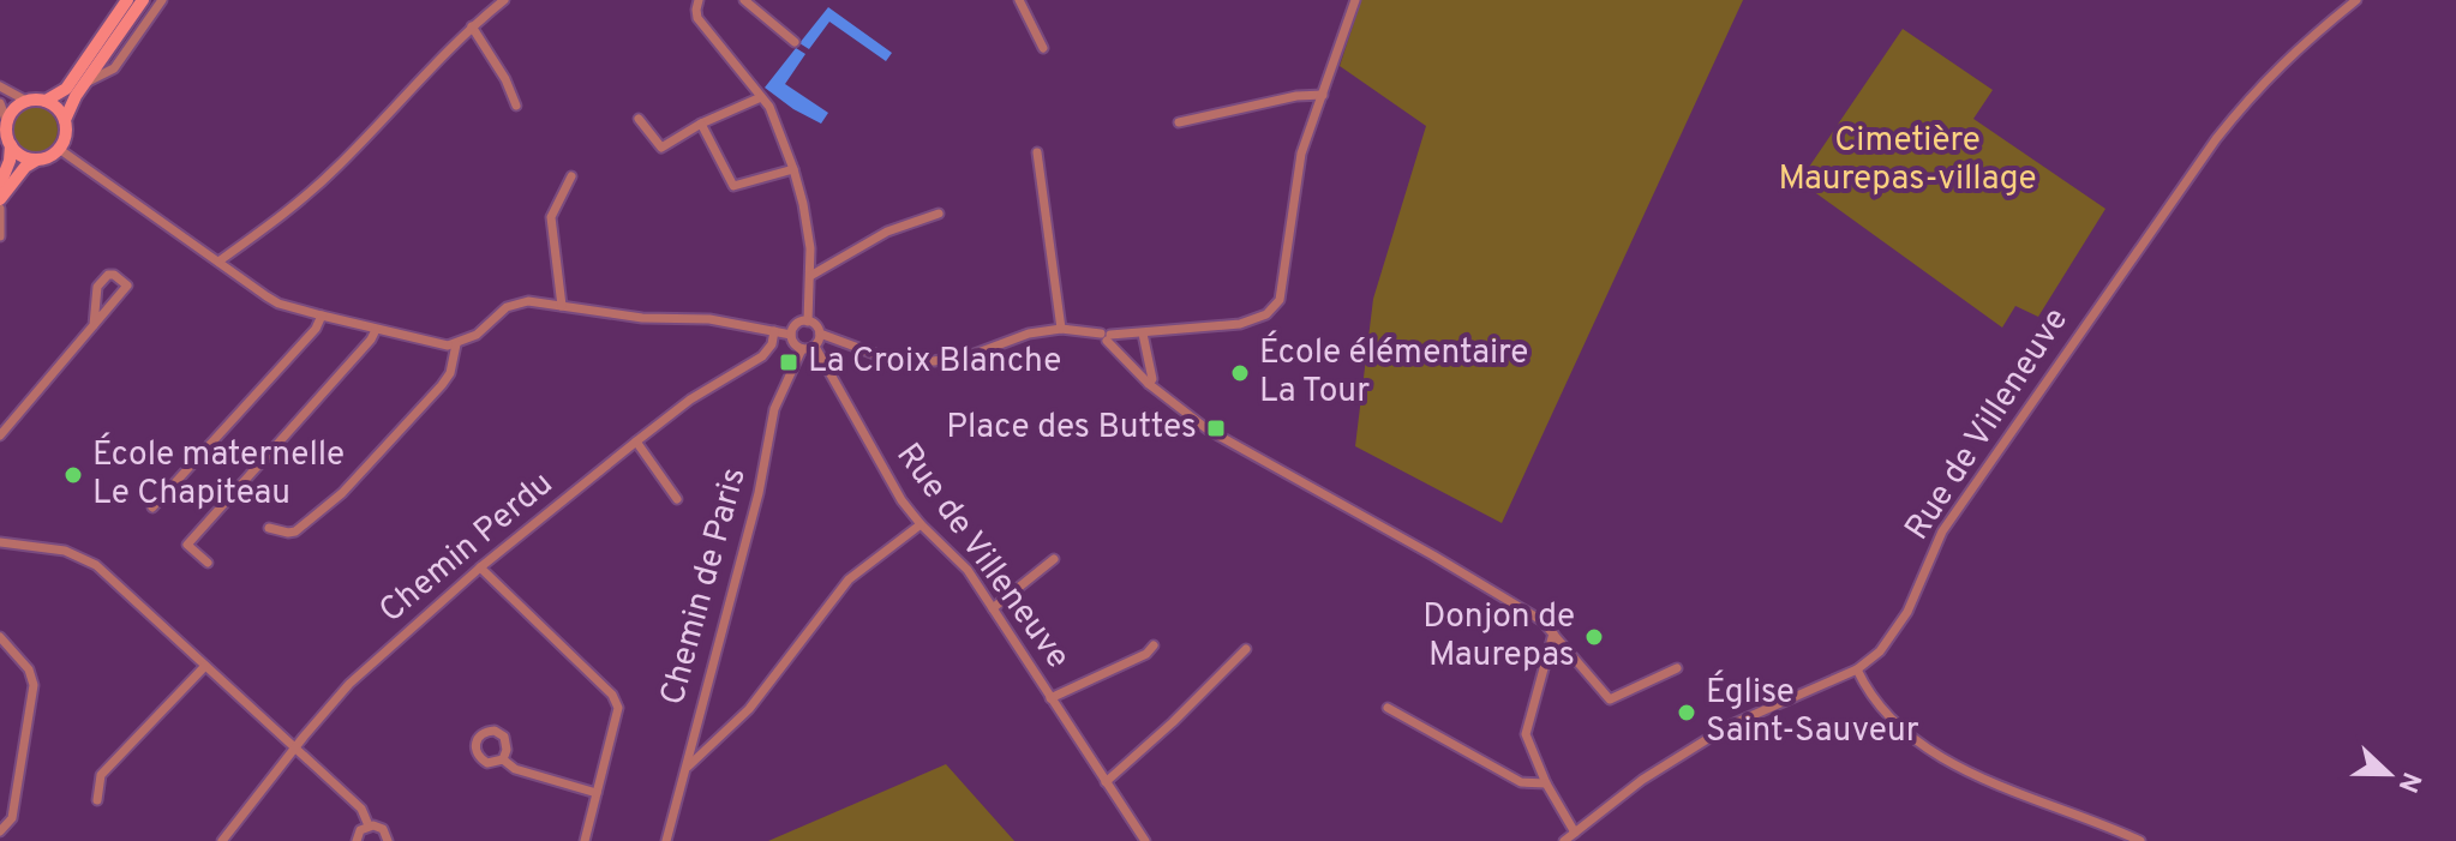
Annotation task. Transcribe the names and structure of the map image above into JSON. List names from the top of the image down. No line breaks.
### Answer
{"streets":{"street":["Rue de Villeneuve","Chemin Perdu","Chemin de Paris"]},"crossings":[["Rue de Villeneuve","Chemin de Paris"]],"parks":["Cimetière Maurepas-village"],"places":{"transit":["La Croix Blanche","Place des Buttes"],"other":["École élémentaire La Tour","École maternelle Le Chapiteau","Donjon de Maurepas","Église Saint-Sauveur"]},"north":"right"}
